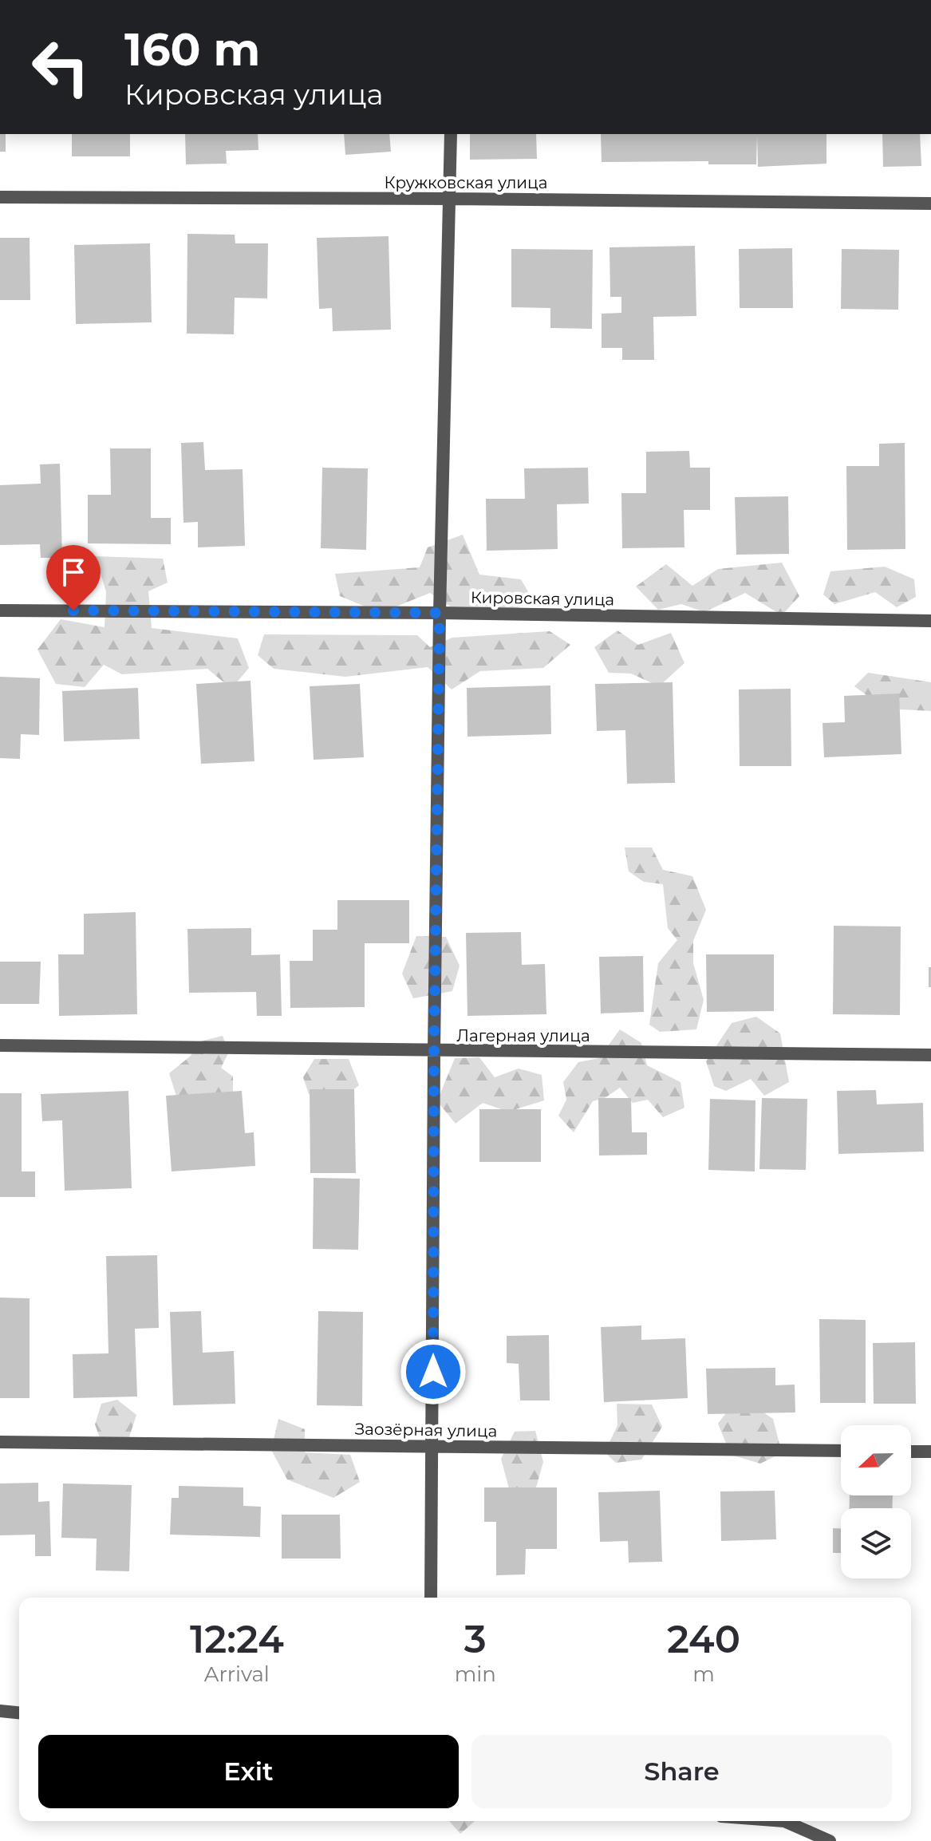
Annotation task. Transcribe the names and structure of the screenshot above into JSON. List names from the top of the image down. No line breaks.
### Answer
{"streets":{"street":["Кружковская улица","Кировская улица","Лагерная улица","Заозёрная улица"]},"north":"left","page":{"turn":["160 m","Кировская улица"],"eta":["12:24","Arrival","3","min","240","m"],"buttons":["Exit","Share"]}}
